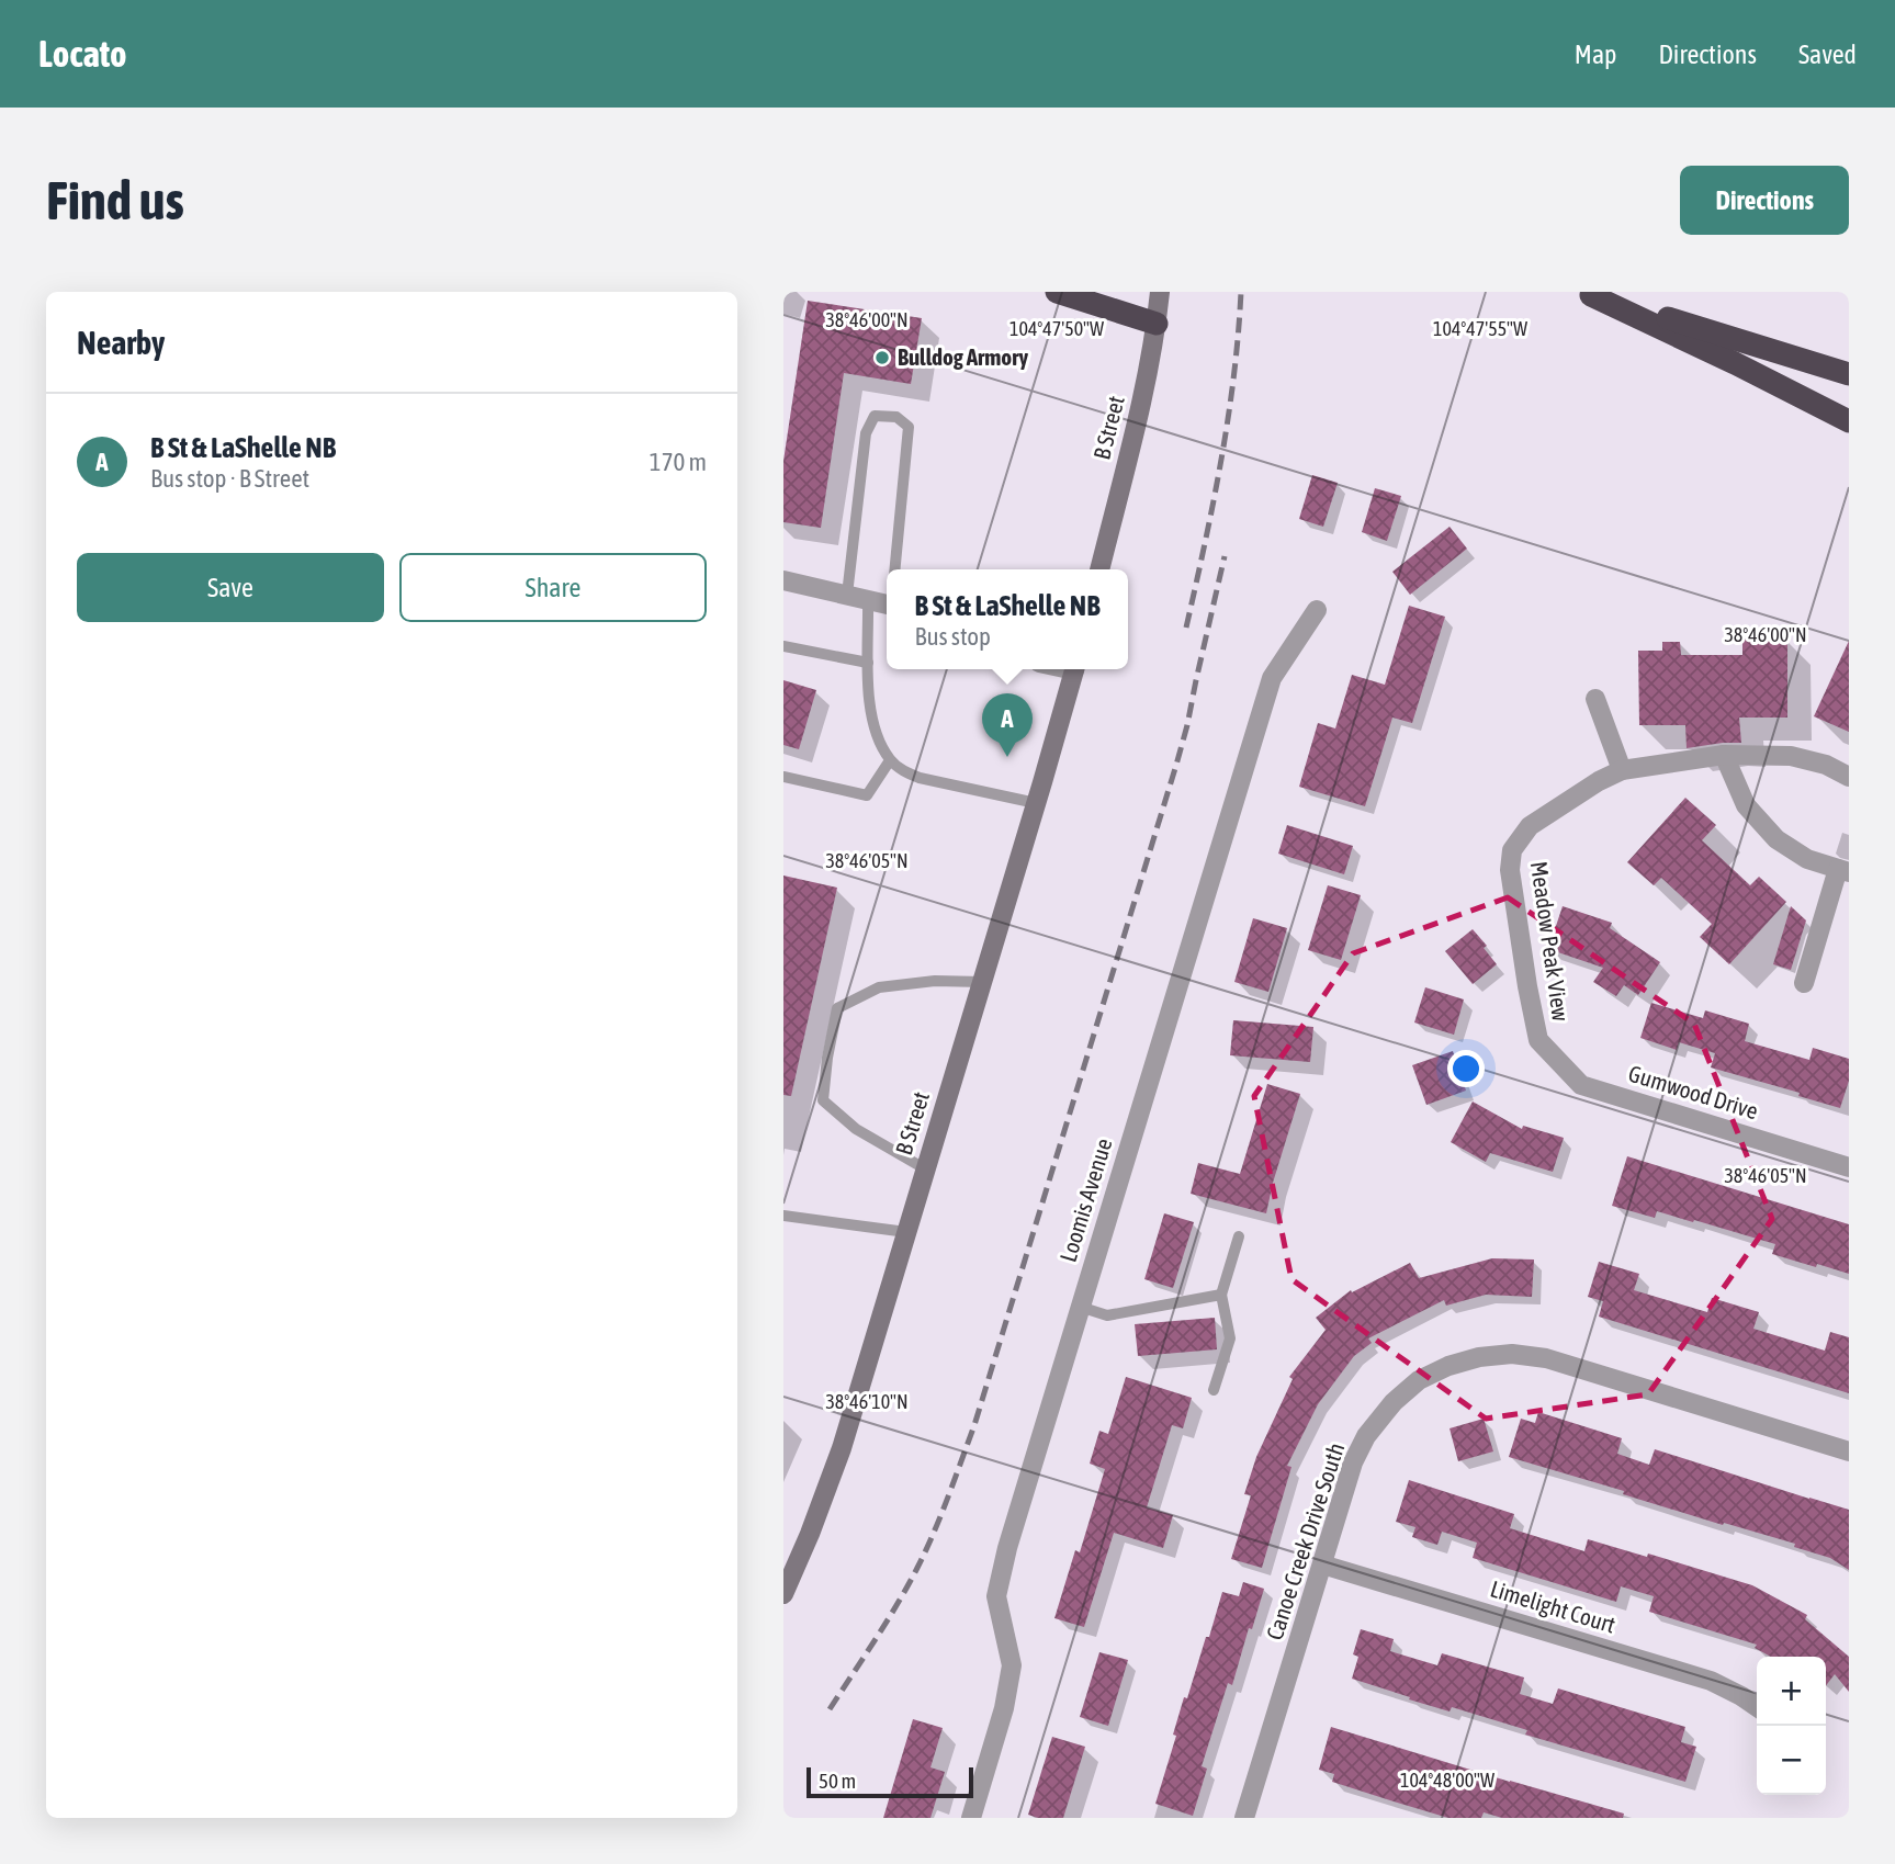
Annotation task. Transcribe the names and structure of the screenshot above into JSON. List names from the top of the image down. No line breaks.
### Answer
{"streets":{"main road":["B Street"],"street":["Meadow Peak View","Gumwood Drive","Loomis Avenue","Canoe Creek Drive South","Limelight Court"]},"crossings":[["Meadow Peak View","Gumwood Drive"],["Canoe Creek Drive South","Limelight Court"]],"places":["Bulldog Armory"],"scale_bar":"50 m","page":{"header":"Locato","nav":["Map","Directions","Saved"],"buttons":["Directions",["Save","Share"]],"title":"Find us","heading":"Nearby","list":[{"mark":"A","name":"B St & LaShelle NB","note":"Bus stop · B Street","value":"170 m"}],"popup":["B St & LaShelle NB","Bus stop"],"pins":"A","map_buttons":["+","−"],"scale":"50 m"},"coordinates":["38°46'00\"N","104°47'50\"W","104°47'55\"W","38°46'05\"N","38°46'10\"N","104°48'00\"W"]}
